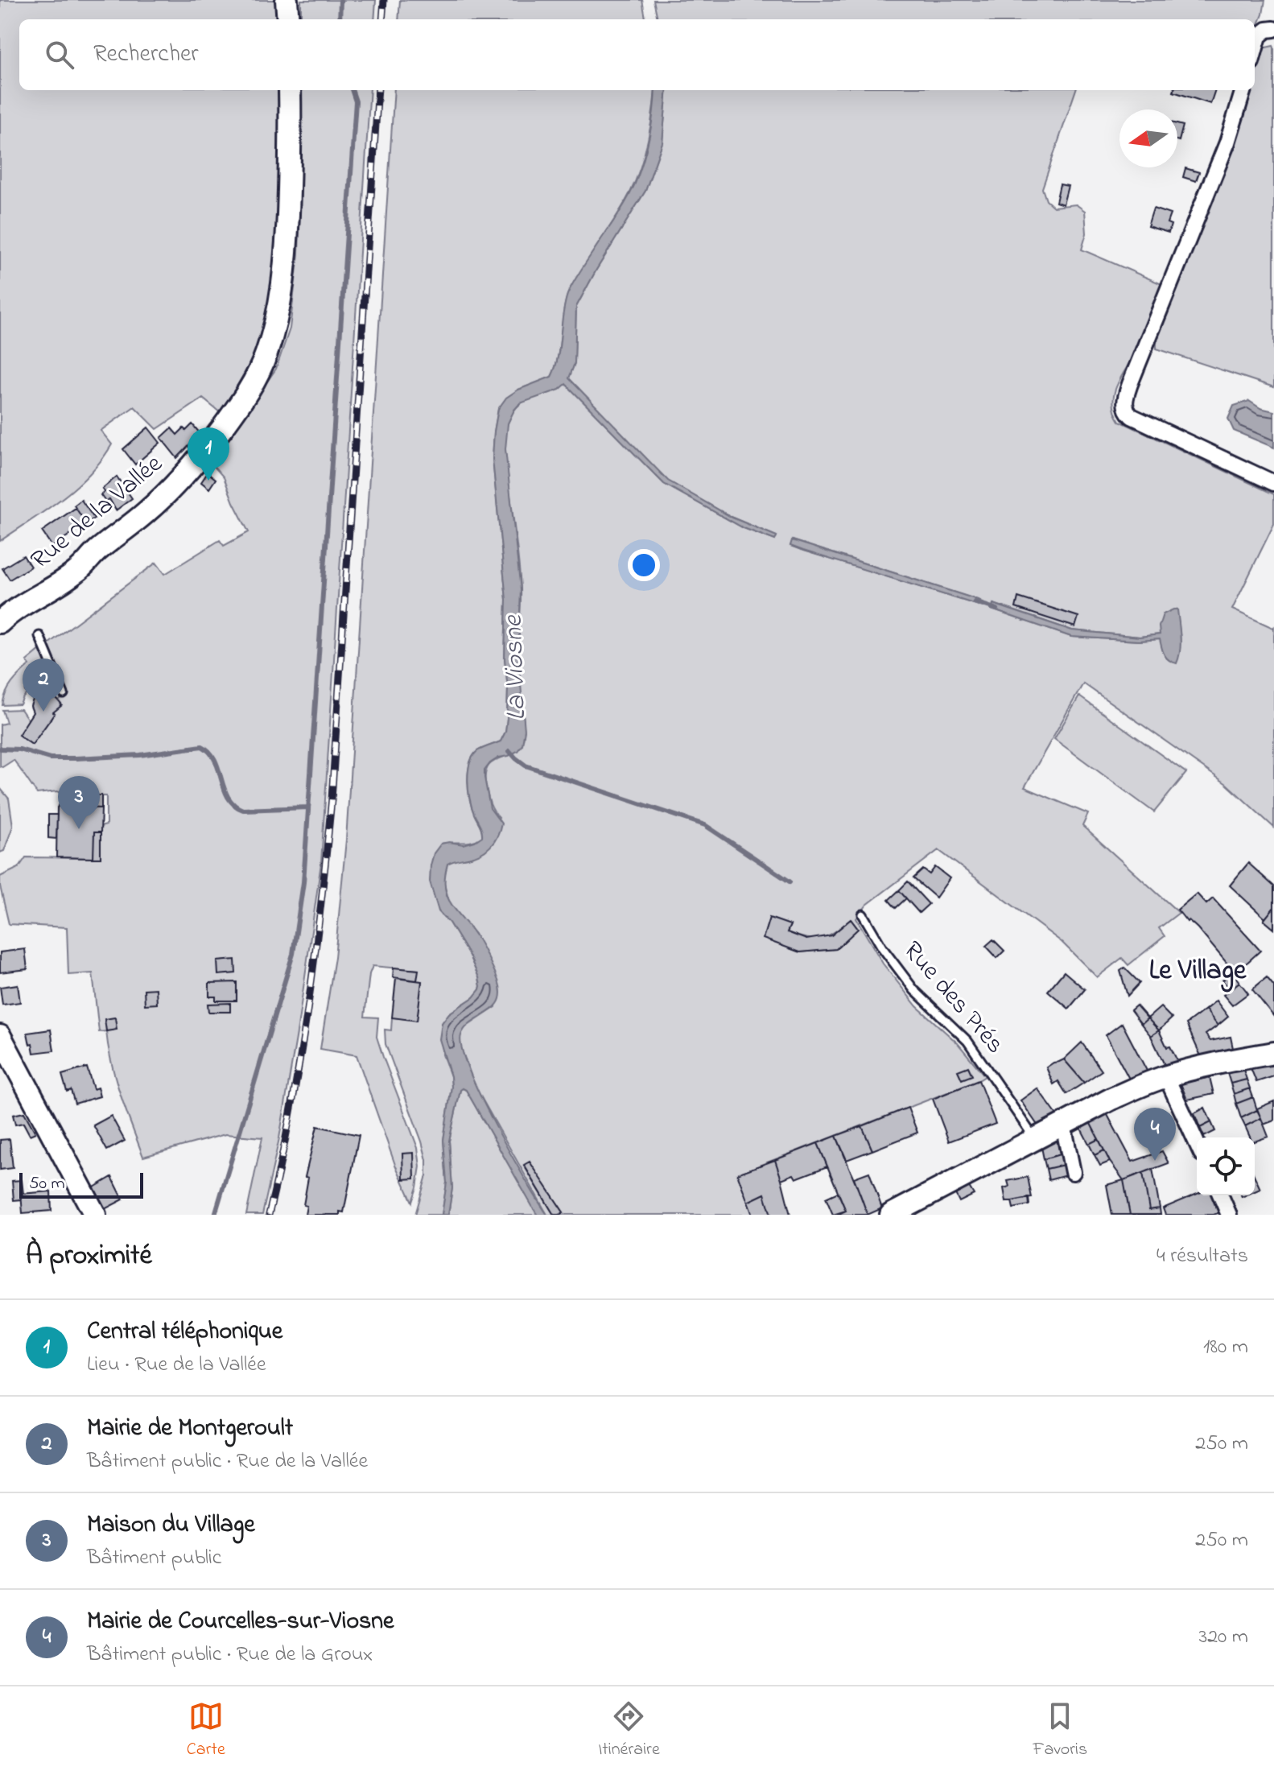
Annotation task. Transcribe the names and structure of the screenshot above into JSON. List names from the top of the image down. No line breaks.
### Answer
{"streets":{"main road":["Rue de la Vallée"],"lane":["Rue des Prés"]},"districts":["Le Village"],"water":["La Viosne"],"scale_bar":"50 m","north":"left","page":{"search":"Rechercher","pins":["1","2","3","4"],"scale":"50 m","heading":["À proximité","4 résultats"],"list":[{"mark":"1","name":"Central téléphonique","note":"Lieu · Rue de la Vallée","value":"180 m"},{"mark":"2","name":"Mairie de Montgeroult","note":"Bâtiment public · Rue de la Vallée","value":"250 m"},{"mark":"3","name":"Maison du Village","note":"Bâtiment public","value":"250 m"},{"mark":"4","name":"Mairie de Courcelles-sur-Viosne","note":"Bâtiment public · Rue de la Groux","value":"320 m"}],"nav":["Carte","Itinéraire","Favoris"]}}
